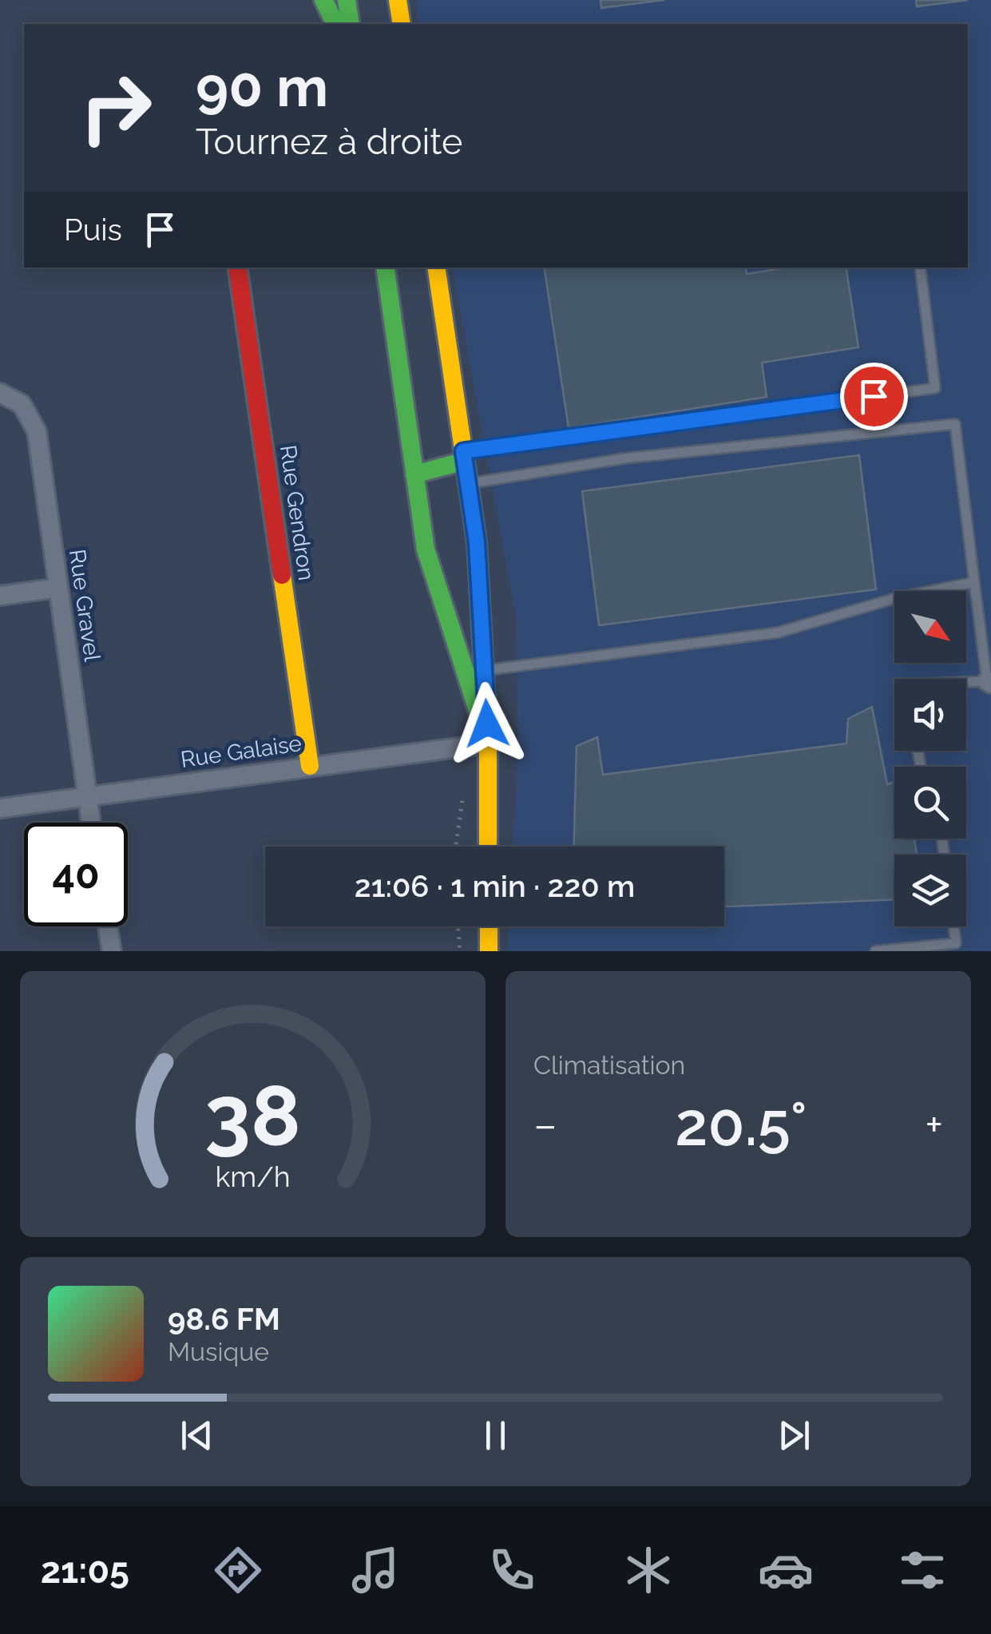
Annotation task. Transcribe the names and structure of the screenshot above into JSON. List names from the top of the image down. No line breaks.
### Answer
{"streets":{"street":["Rue Gendron","Rue Gravel","Rue Galaise"]},"crossings":[["Rue Gendron","Rue Galaise"],["Rue Gravel","Rue Galaise"]],"north":"bottom right","page":{"turn":["90 m","Tournez à droite"],"then":"Puis","limit":"40","trip":"21:06 · 1 min · 220 m","tile":"Climatisation","heat":["−","20.5°","+"],"song":["98.6 FM","Musique"],"tabs":"21:05","gauge":["38","km/h"]}}
